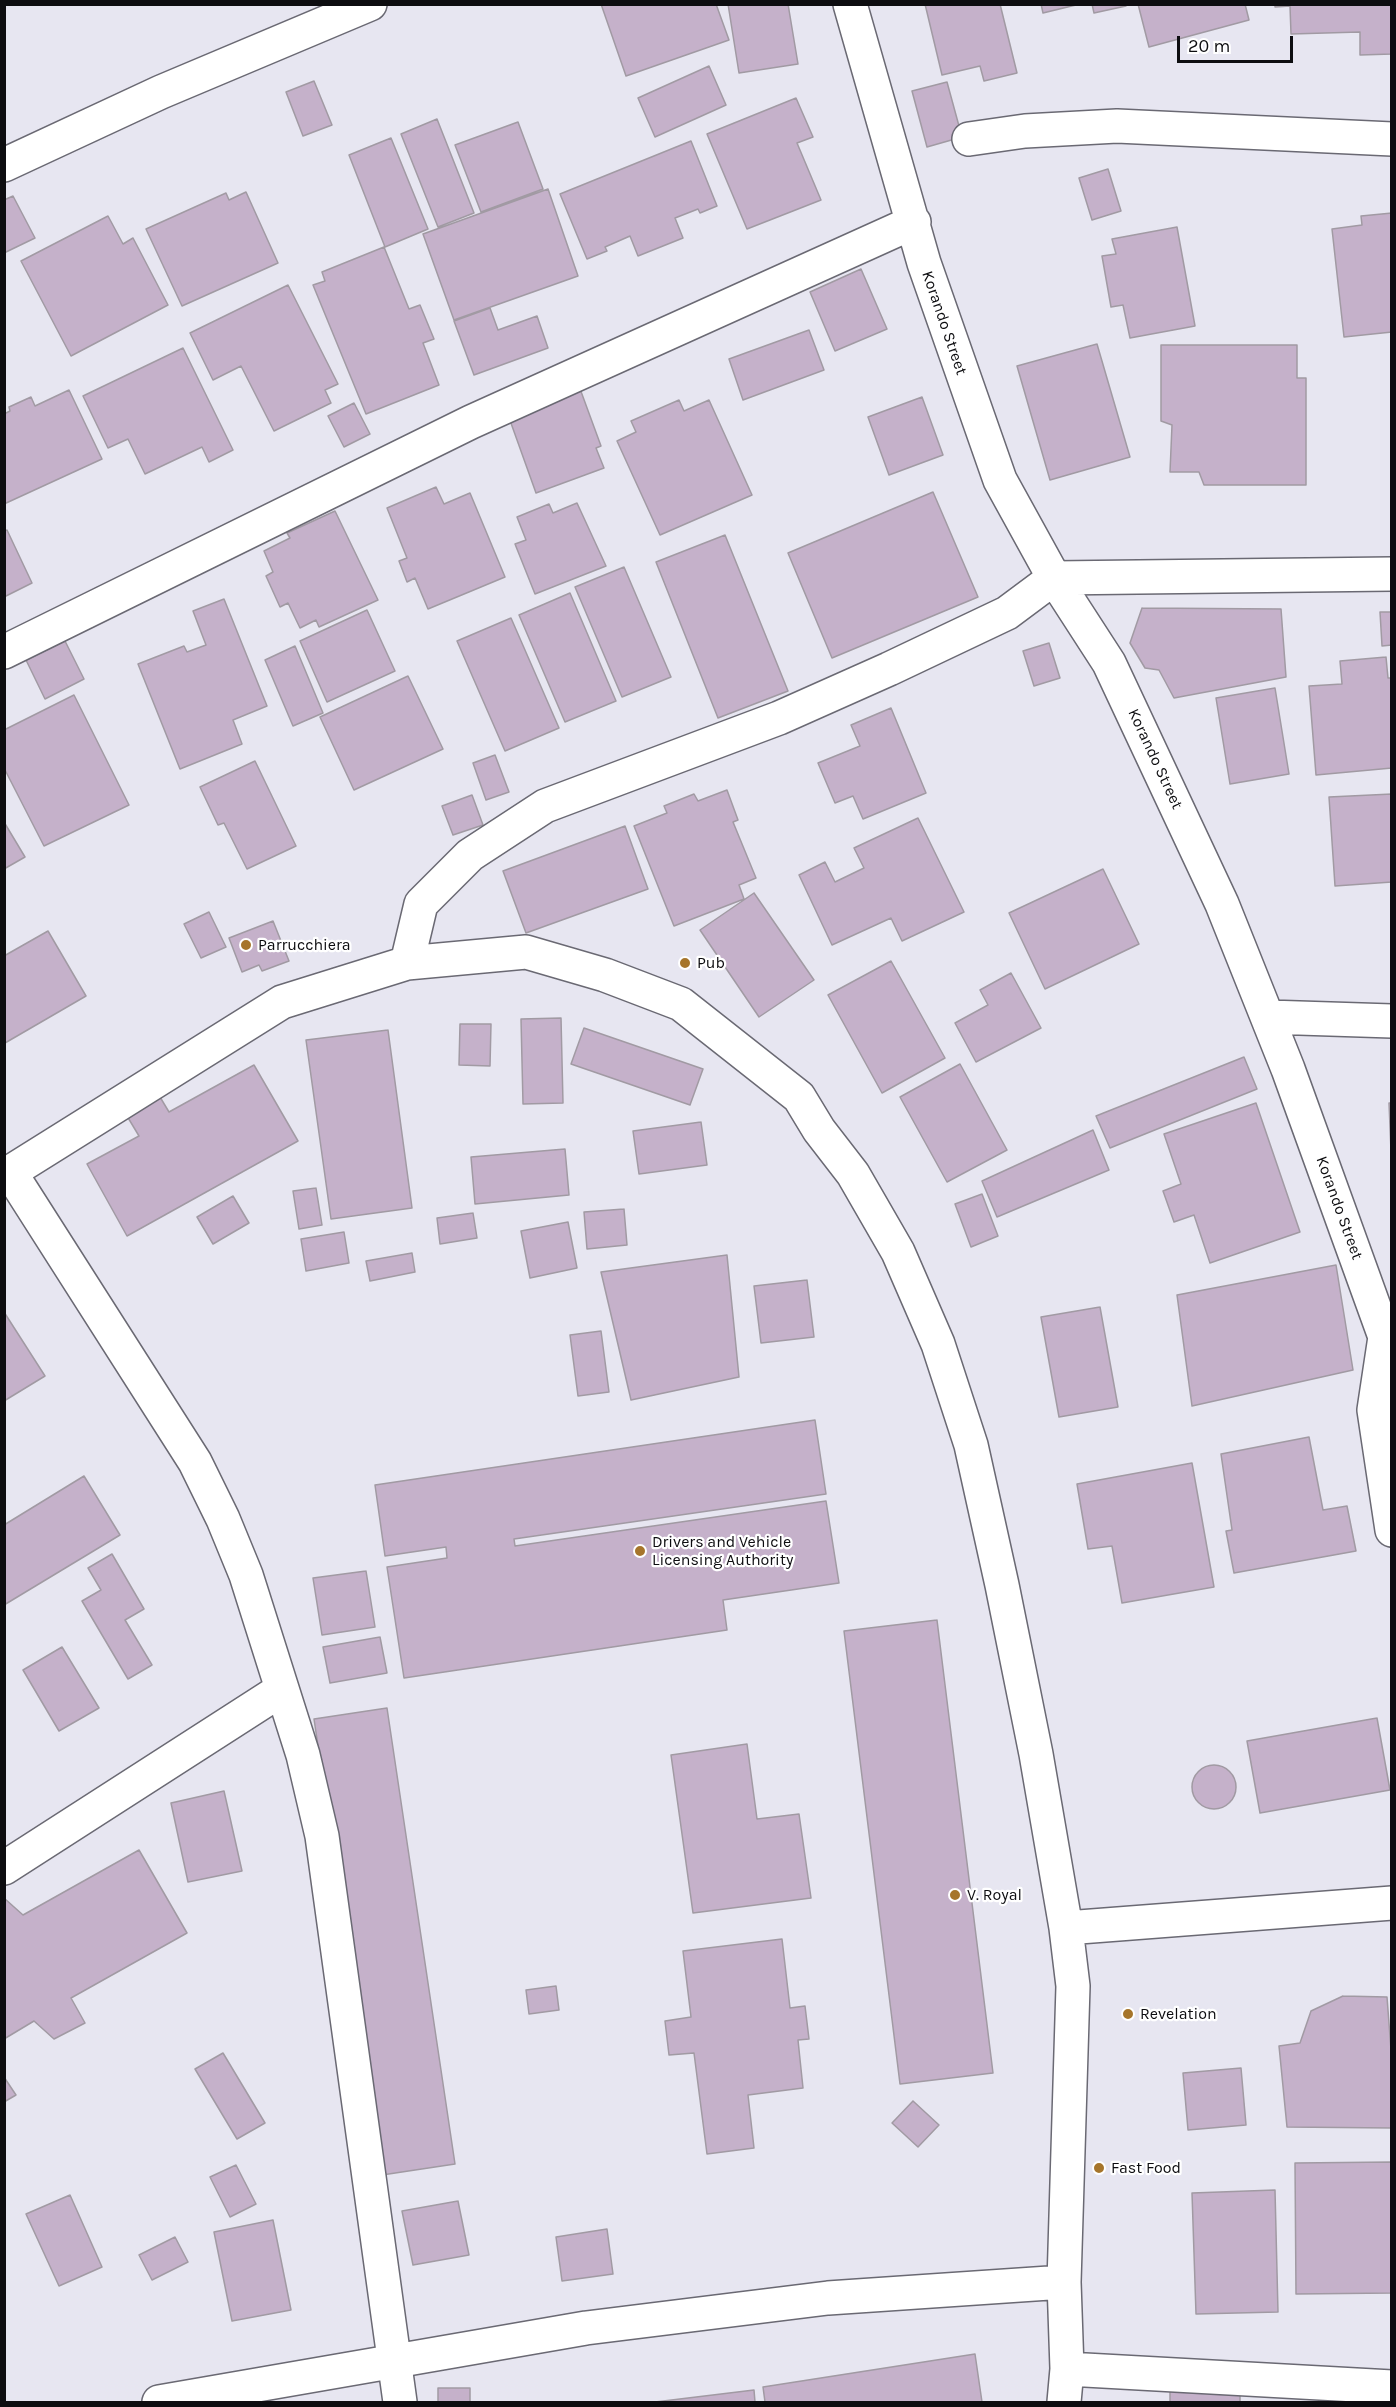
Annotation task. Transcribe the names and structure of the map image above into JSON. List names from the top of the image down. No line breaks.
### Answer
{"streets":{"street":["Korando Street"]},"places":["Parrucchiera","Pub","Drivers and Vehicle Licensing Authority","V. Royal","Revelation","Fast Food"],"scale_bar":"20 m"}
